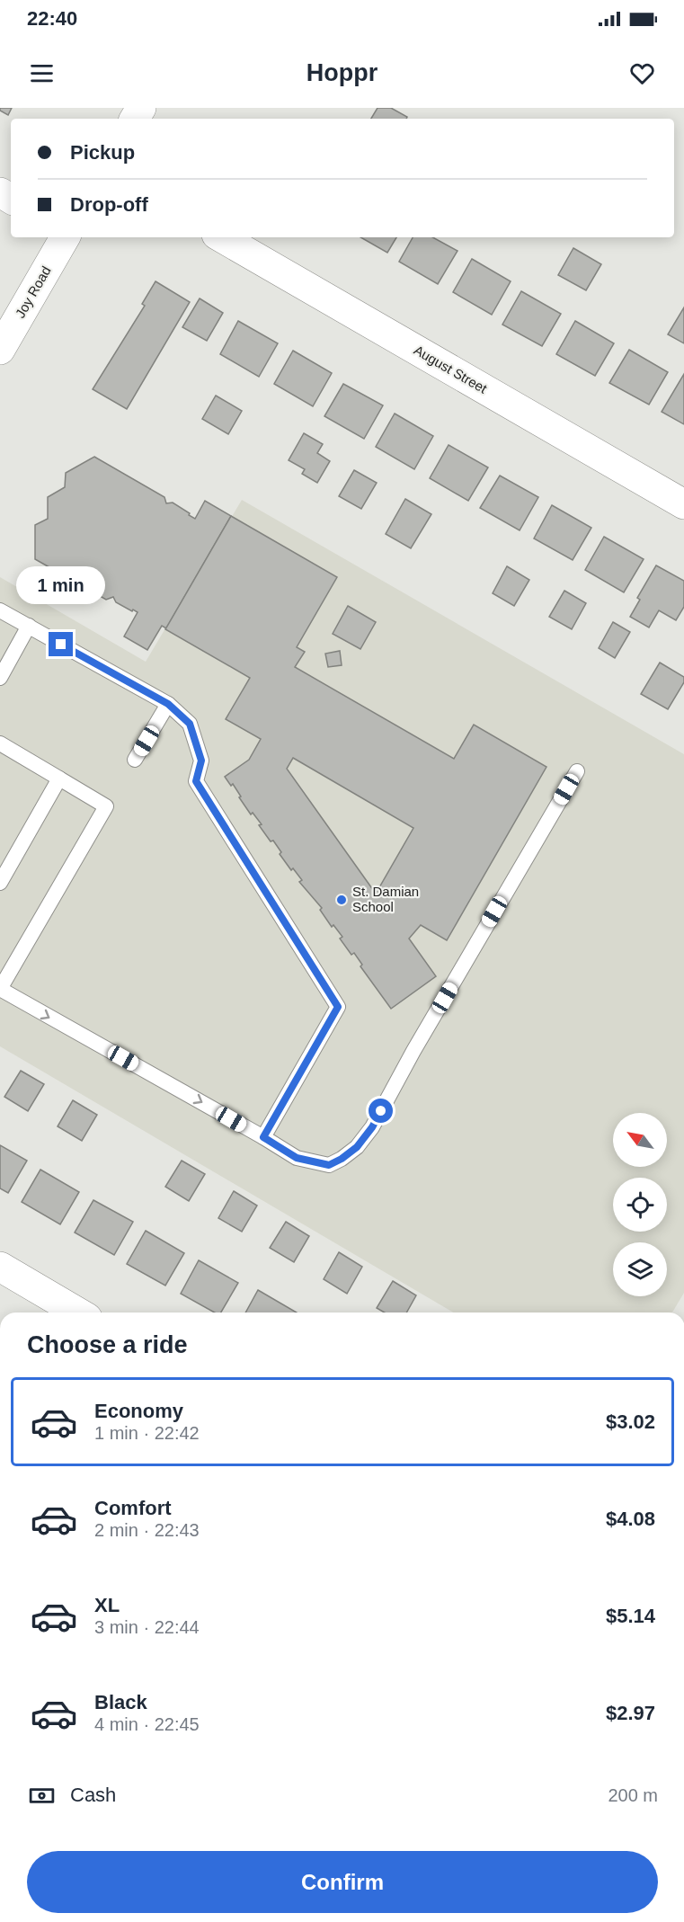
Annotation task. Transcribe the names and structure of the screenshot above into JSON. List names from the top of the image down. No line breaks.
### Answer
{"streets":{"street":["Joy Road","August Street"]},"places":["St. Damian School"],"north":"top left","page":{"status":"22:40","header":"Hoppr","banner":["Pickup","Drop-off"],"bubble":"1 min","heading":"Choose a ride","list":[{"name":"Economy","note":"1 min · 22:42","value":"$3.02"},{"name":"Comfort","note":"2 min · 22:43","value":"$4.08"},{"name":"XL","note":"3 min · 22:44","value":"$5.14"},{"name":"Black","note":"4 min · 22:45","value":"$2.97"}],"pay":["Cash","200 m"],"buttons":"Confirm"}}
